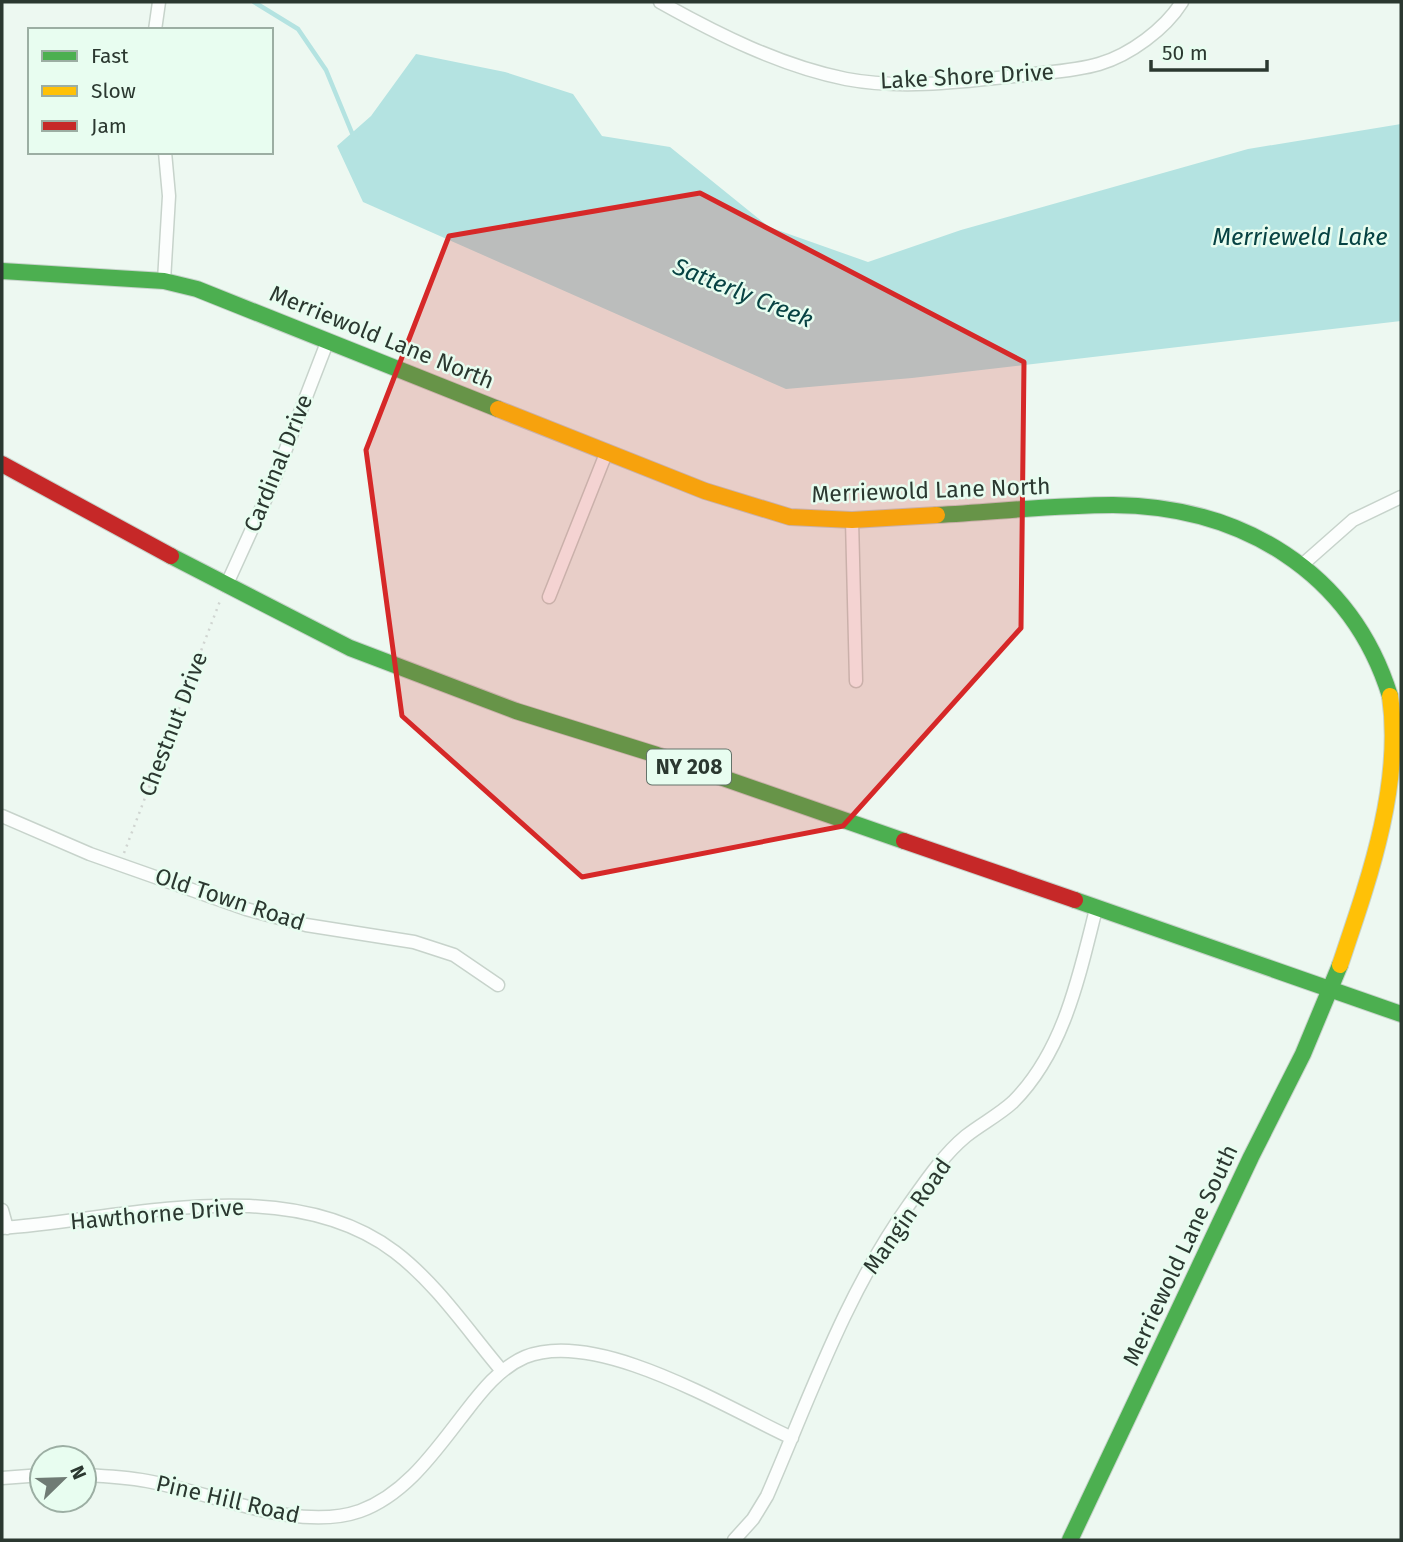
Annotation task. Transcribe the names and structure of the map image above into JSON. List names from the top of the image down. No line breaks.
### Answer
{"streets":{"street":["Lake Shore Drive","Merriewold Lane North","Cardinal Drive","NY 208","Old Town Road","Hawthorne Drive","Mangin Road","Merriewold Lane South","Pine Hill Road"],"path":["Chestnut Drive"]},"crossings":[["Merriewold Lane North","Cardinal Drive"],["Merriewold Lane North","NY 208"],["Merriewold Lane North","Merriewold Lane South"],["Cardinal Drive","Chestnut Drive"],["Cardinal Drive","NY 208"],["Chestnut Drive","NY 208"],["Chestnut Drive","Old Town Road"],["NY 208","Mangin Road"],["NY 208","Merriewold Lane South"],["Hawthorne Drive","Pine Hill Road"],["Mangin Road","Pine Hill Road"]],"water":["Merrieweld Lake","Satterly Creek"],"legend":["Fast","Slow","Jam"],"scale_bar":"50 m","north":"top right"}
